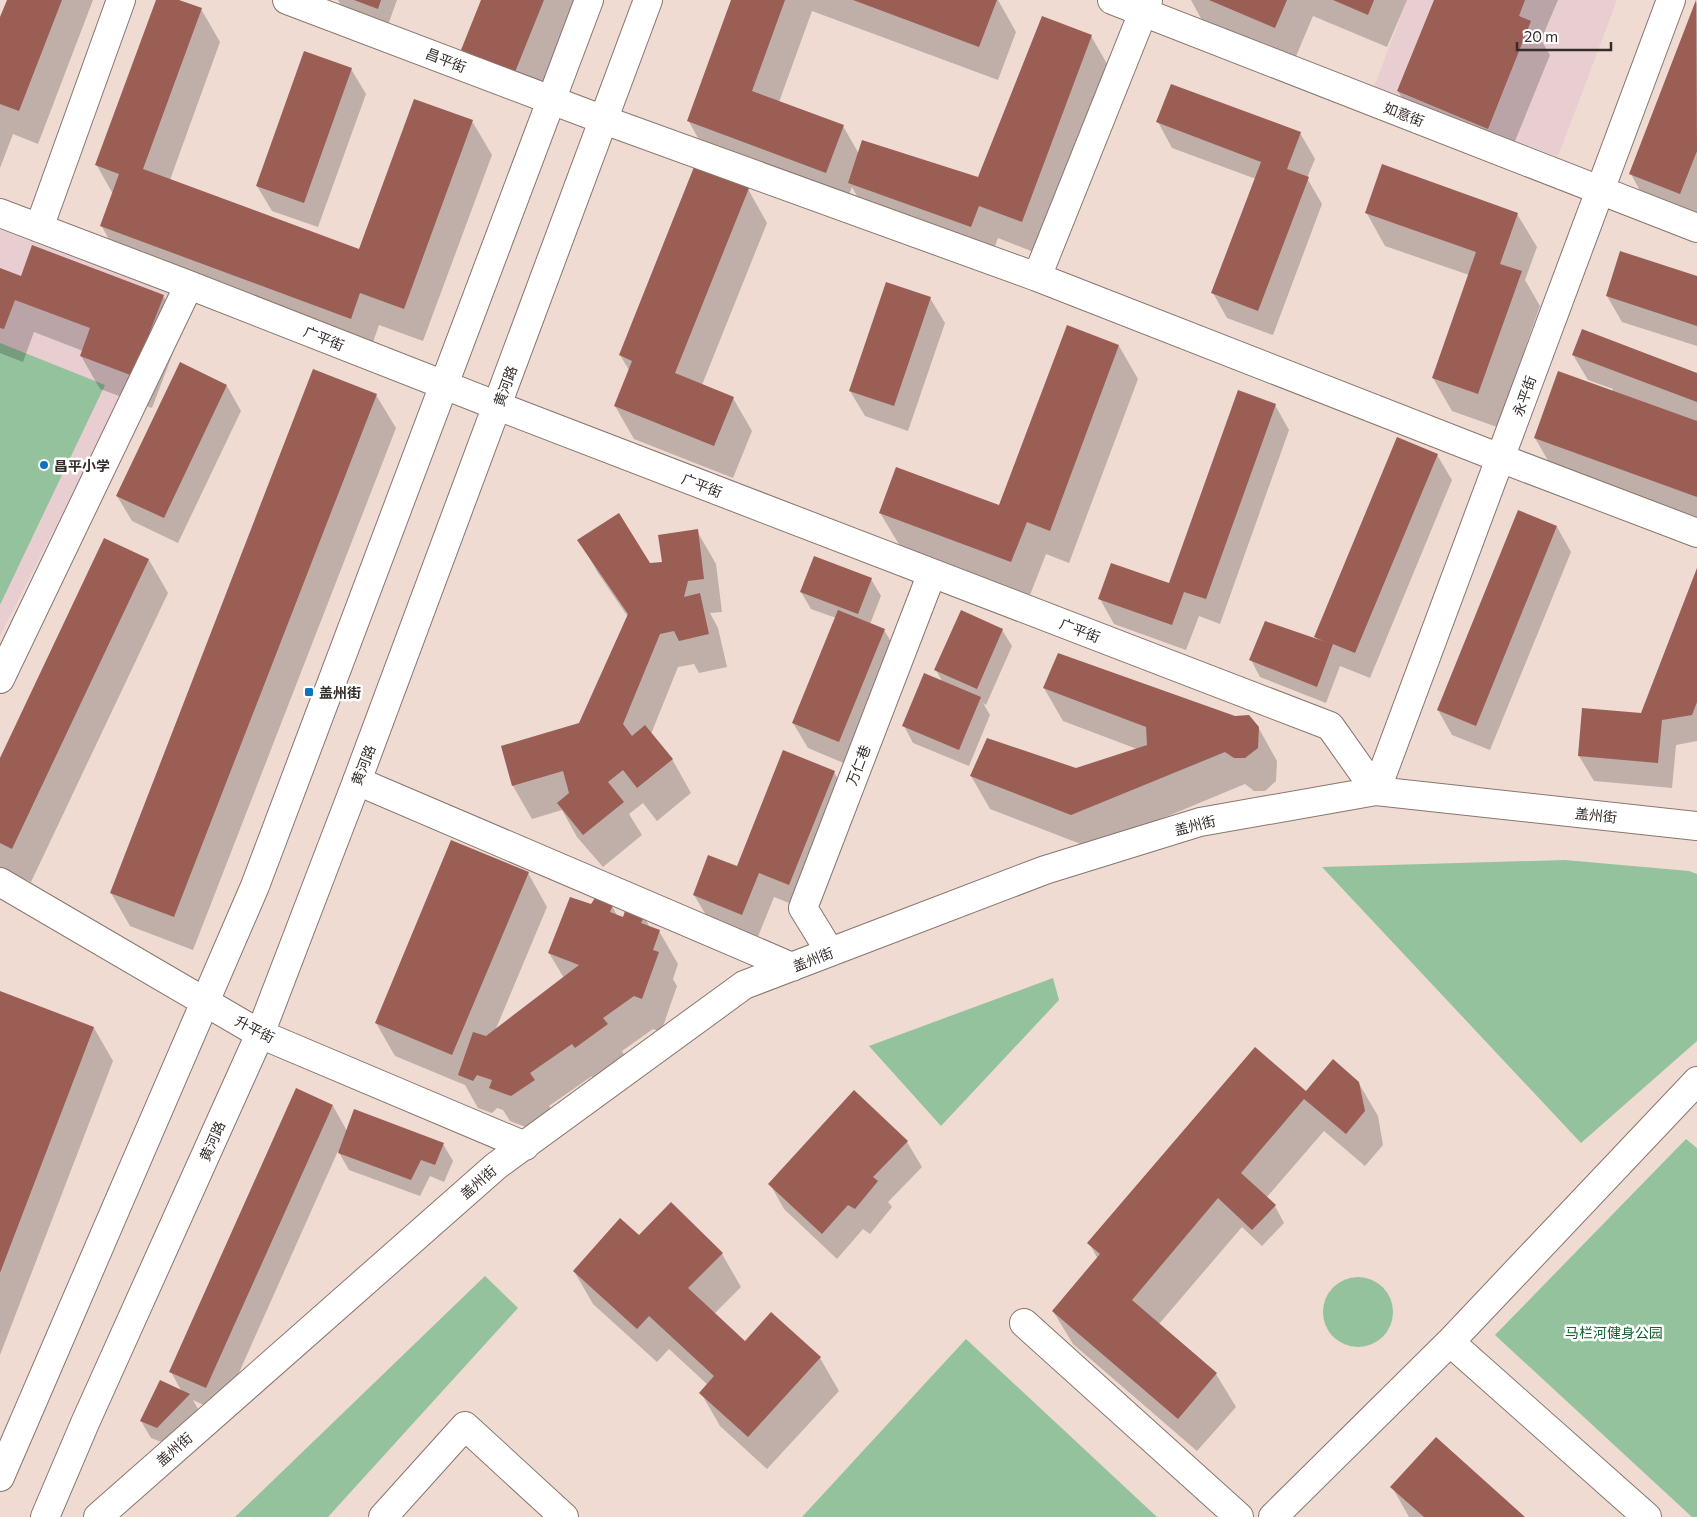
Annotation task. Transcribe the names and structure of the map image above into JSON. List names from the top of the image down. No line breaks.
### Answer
{"streets":{"street":["昌平街","如意街","广平街","黄河路","永平街","万仁巷","盖州街","升平街"]},"crossings":[["昌平街","黄河路"],["昌平街","永平街"],["如意街","永平街"],["广平街","黄河路"],["广平街","永平街"],["广平街","万仁巷"],["广平街","盖州街"],["黄河路","升平街"],["永平街","盖州街"],["万仁巷","盖州街"],["盖州街","升平街"]],"parks":["马栏河健身公园"],"places":{"other":["昌平小学"],"transit":["盖州街"]},"scale_bar":"20 m"}
